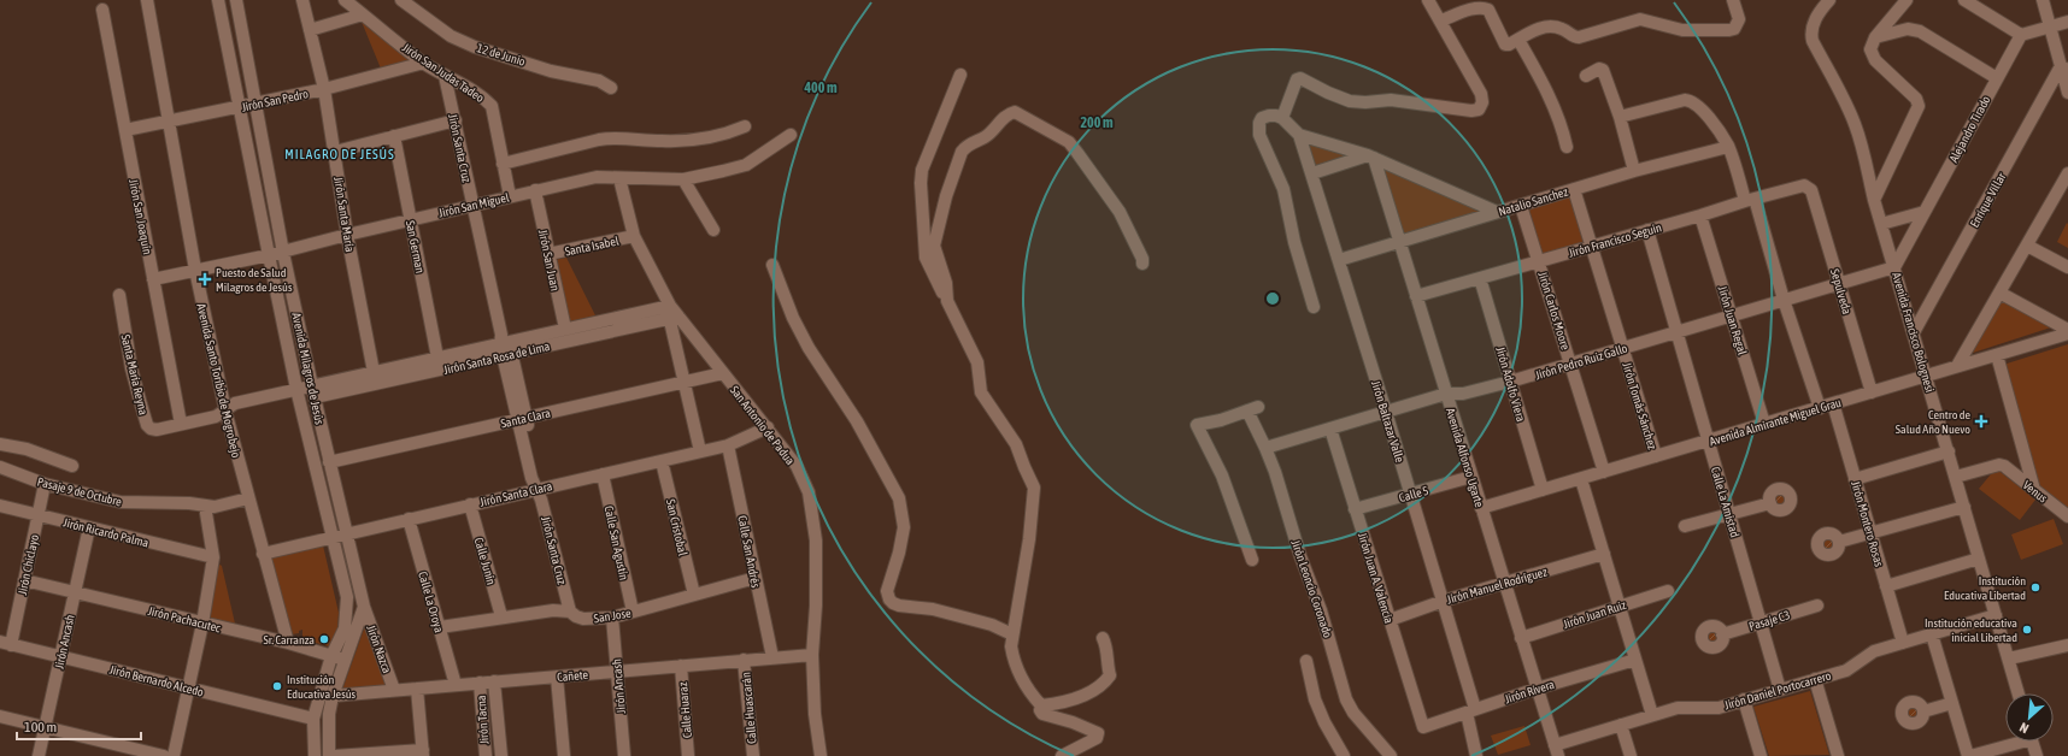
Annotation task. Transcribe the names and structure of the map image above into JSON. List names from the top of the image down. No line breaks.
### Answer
{"streets":{"street":["12 de Junio","Jirón San Judas Tadeo","Jirón San Pedro","Alejandro Tirado","Jirón Santa Cruz","Enrique Villar","Natalio Sanchez","Jirón San Miguel","Jirón Santa María","Jirón San Joaquín","Jirón Francisco Seguin","Santa Isabel","San German","Jirón San Juan","Sepulveda","Jirón Carlos Moore","Jirón Juan Regal","Avenida Francisco Bolognesi","Jirón Santa Rosa de Lima","Jirón Pedro Ruiz Gallo","Avenida Milagros de Jesús","Santa María Reyna","Avenida Santo Toribio de Mogrobejo","Jirón Adolfo Viera","Jirón Tomás Sánchez","Santa Clara","Jirón Baltazar Valle","Avenida Almirante Miguel Grau","San Antonio de Padua","Avenida Alfonso Ugarte","Pasaje 9 de Octubre","Venus","Jirón Santa Clara","Calle 5","Calle La Amistad","Jirón Montero Rosas","San Cristobal","Jirón Ricardo Palma","Calle San Agustín","Calle San Andrés","Calle Junín","Jirón Chiclayo","Jirón Juan A. Valencia","Jirón Manuel Rodríguez","Jirón Leoncio Coronado","Calle La Oroya","Jirón Juan Ruiz","San Jose","Jirón Pachacutec","Pasaje C3","Jirón Ancash","Jirón Nazca","Cañete","Jirón Bernardo Alcedo","Jirón Daniel Portocarrero","Jirón Rivera","Calle Huascarán","Calle Huaraz","Jirón Tacna"]},"crossings":[["Jirón San Judas Tadeo","Jirón San Pedro"],["Jirón San Judas Tadeo","Jirón Santa Cruz"],["Jirón San Judas Tadeo","Jirón San Miguel"],["Jirón San Pedro","Jirón Santa María"],["Jirón San Pedro","Jirón San Joaquín"],["Jirón San Pedro","Avenida Milagros de Jesús"],["Jirón San Pedro","Avenida Santo Toribio de Mogrobejo"],["Alejandro Tirado","Avenida Francisco Bolognesi"],["Alejandro Tirado","Jirón Pedro Ruiz Gallo"],["Jirón Santa Cruz","Jirón San Miguel"],["Jirón Santa Cruz","Jirón Santa Rosa de Lima"],["Jirón Santa Cruz","Santa Clara"],["Jirón Santa Cruz","Jirón Santa Clara"],["Jirón Santa Cruz","San Jose"],["Enrique Villar","Avenida Francisco Bolognesi"],["Natalio Sanchez","Jirón Carlos Moore"],["Natalio Sanchez","Jirón Tomás Sánchez"],["Natalio Sanchez","Jirón Baltazar Valle"],["Natalio Sanchez","Avenida Alfonso Ugarte"],["Jirón San Miguel","Jirón Santa María"],["Jirón San Miguel","Jirón San Joaquín"],["Jirón San Miguel","San German"],["Jirón San Miguel","Jirón San Juan"],["Jirón San Miguel","Avenida Milagros de Jesús"],["Jirón San Miguel","Avenida Santo Toribio de Mogrobejo"],["Jirón San Miguel","San Antonio de Padua"],["Jirón Santa María","Jirón Santa Rosa de Lima"],["Jirón San Joaquín","Santa María Reyna"],["Jirón Francisco Seguin","Sepulveda"],["Jirón Francisco Seguin","Jirón Carlos Moore"],["Jirón Francisco Seguin","Jirón Juan Regal"],["Jirón Francisco Seguin","Jirón Adolfo Viera"],["Jirón Francisco Seguin","Jirón Tomás Sánchez"],["Jirón Francisco Seguin","Avenida Alfonso Ugarte"],["Jirón Francisco Seguin","Calle La Amistad"],["Santa Isabel","Jirón San Juan"],["Santa Isabel","San Antonio de Padua"],["San German","Jirón Santa Rosa de Lima"],["Jirón San Juan","Jirón Santa Rosa de Lima"],["Sepulveda","Jirón Pedro Ruiz Gallo"],["Sepulveda","Avenida Almirante Miguel Grau"],["Jirón Carlos Moore","Jirón Pedro Ruiz Gallo"],["Jirón Carlos Moore","Avenida Almirante Miguel Grau"],["Jirón Juan Regal","Jirón Pedro Ruiz Gallo"],["Jirón Juan Regal","Avenida Almirante Miguel Grau"],["Avenida Francisco Bolognesi","Jirón Pedro Ruiz Gallo"],["Avenida Francisco Bolognesi","Avenida Almirante Miguel Grau"],["Avenida Francisco Bolognesi","Venus"],["Avenida Francisco Bolognesi","Jirón Daniel Portocarrero"],["Jirón Santa Rosa de Lima","Avenida Milagros de Jesús"],["Jirón Santa Rosa de Lima","Santa María Reyna"],["Jirón Santa Rosa de Lima","San Antonio de Padua"],["Jirón Pedro Ruiz Gallo","Jirón Adolfo Viera"],["Jirón Pedro Ruiz Gallo","Jirón Tomás Sánchez"],["Jirón Pedro Ruiz Gallo","Jirón Baltazar Valle"],["Jirón Pedro Ruiz Gallo","Avenida Alfonso Ugarte"],["Jirón Pedro Ruiz Gallo","Calle La Amistad"],["Jirón Pedro Ruiz Gallo","Jirón Juan A. Valencia"],["Jirón Pedro Ruiz Gallo","Jirón Leoncio Coronado"],["Avenida Milagros de Jesús","Santa María Reyna"],["Avenida Milagros de Jesús","Santa Clara"],["Avenida Milagros de Jesús","Jirón Santa Clara"],["Avenida Milagros de Jesús","Jirón Pachacutec"],["Avenida Milagros de Jesús","Jirón Nazca"],["Avenida Milagros de Jesús","Cañete"],["Avenida Milagros de Jesús","Jirón Bernardo Alcedo"],["Santa María Reyna","Avenida Santo Toribio de Mogrobejo"],["Avenida Santo Toribio de Mogrobejo","Pasaje 9 de Octubre"],["Avenida Santo Toribio de Mogrobejo","Jirón Santa Clara"],["Avenida Santo Toribio de Mogrobejo","Jirón Pachacutec"],["Jirón Adolfo Viera","Avenida Almirante Miguel Grau"],["Jirón Tomás Sánchez","Avenida Almirante Miguel Grau"],["Santa Clara","San Antonio de Padua"],["Jirón Baltazar Valle","Calle 5"],["Jirón Baltazar Valle","Jirón Manuel Rodríguez"],["Jirón Baltazar Valle","Jirón Rivera"],["Avenida Almirante Miguel Grau","Avenida Alfonso Ugarte"],["Avenida Almirante Miguel Grau","Calle La Amistad"],["Avenida Almirante Miguel Grau","Jirón Montero Rosas"],["San Antonio de Padua","Jirón Santa Clara"],["San Antonio de Padua","Cañete"],["Avenida Alfonso Ugarte","Calle 5"],["Avenida Alfonso Ugarte","Jirón Manuel Rodríguez"],["Avenida Alfonso Ugarte","Jirón Juan Ruiz"],["Avenida Alfonso Ugarte","Jirón Daniel Portocarrero"],["Avenida Alfonso Ugarte","Jirón Rivera"],["Pasaje 9 de Octubre","Jirón Chiclayo"],["Jirón Santa Clara","San Cristobal"],["Jirón Santa Clara","Calle San Agustín"],["Jirón Santa Clara","Calle San Andrés"],["Jirón Santa Clara","Calle Junín"],["Jirón Santa Clara","Calle La Oroya"],["Calle 5","Jirón Juan A. Valencia"],["Calle La Amistad","Pasaje C3"],["Calle La Amistad","Jirón Daniel Portocarrero"],["Jirón Montero Rosas","Jirón Daniel Portocarrero"],["San Cristobal","San Jose"],["Jirón Ricardo Palma","Jirón Chiclayo"],["Jirón Ricardo Palma","Jirón Ancash"],["Calle San Agustín","San Jose"],["Calle San Andrés","San Jose"],["Calle San Andrés","Cañete"],["Calle Junín","San Jose"],["Jirón Chiclayo","Jirón Pachacutec"],["Jirón Chiclayo","Jirón Bernardo Alcedo"],["Jirón Juan A. Valencia","Jirón Manuel Rodríguez"],["Jirón Juan A. Valencia","Jirón Rivera"],["Calle La Oroya","San Jose"],["Calle La Oroya","Cañete"],["San Jose","Jirón Ancash"],["Jirón Pachacutec","Jirón Ancash"],["Jirón Ancash","Cañete"],["Jirón Ancash","Jirón Bernardo Alcedo"],["Jirón Nazca","Cañete"],["Cañete","Calle Huascarán"],["Cañete","Calle Huaraz"],["Cañete","Jirón Tacna"]],"districts":["MILAGRO DE JESÚS"],"places":{"health":["Puesto de Salud Milagros de Jesús","Centro de Salud Año Nuevo"],"other":["Institución Educativa Libertad","Institución educativa inicial Libertad","Sr. Carranza","Institución Educativa Jesús"]},"scale_bar":"100 m","north":"bottom left","rings":["400 m","200 m"]}
